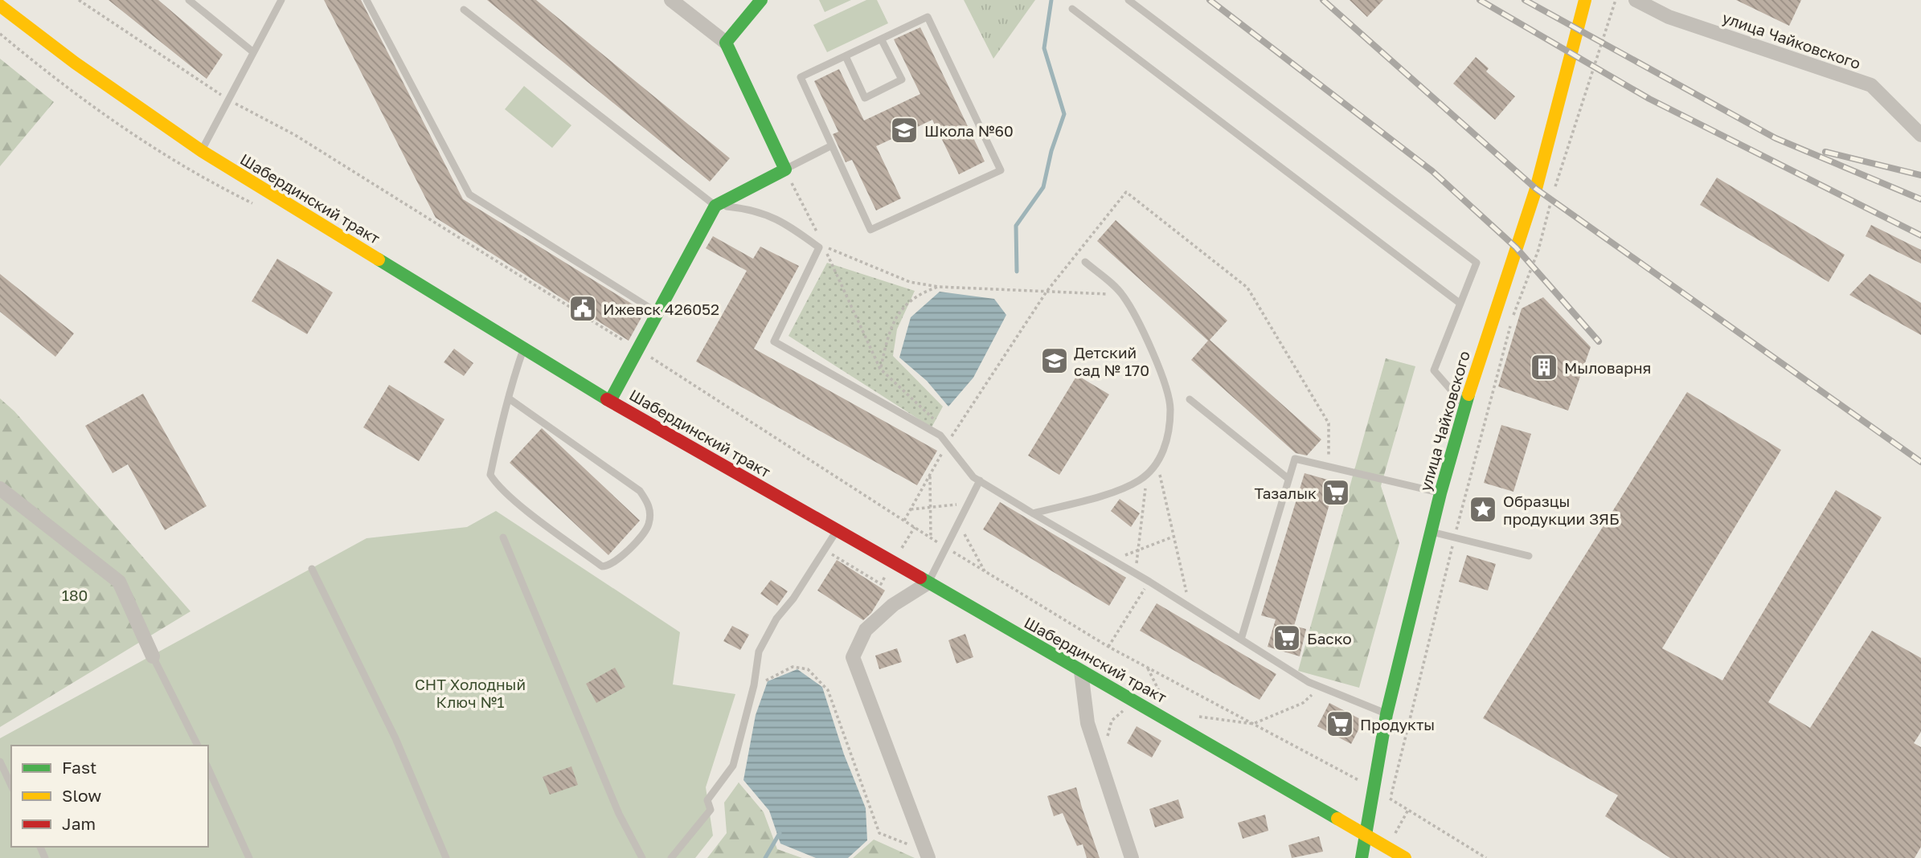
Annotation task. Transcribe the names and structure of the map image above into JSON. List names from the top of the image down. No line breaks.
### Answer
{"streets":{"main road":["улица Чайковского","Шабердинский тракт"]},"crossings":[["улица Чайковского","Шабердинский тракт"]],"parks":["180","СНТ Холодный Ключ №1"],"places":{"school or university":["Школа №60","Детский сад № 170"],"public building":["Ижевск 426052"],"building":["Мыловарня"],"supermarket":["Тазалык","Баско","Продукты"],"place":["Образцы продукции ЗЯБ"]},"legend":["Fast","Slow","Jam"]}
